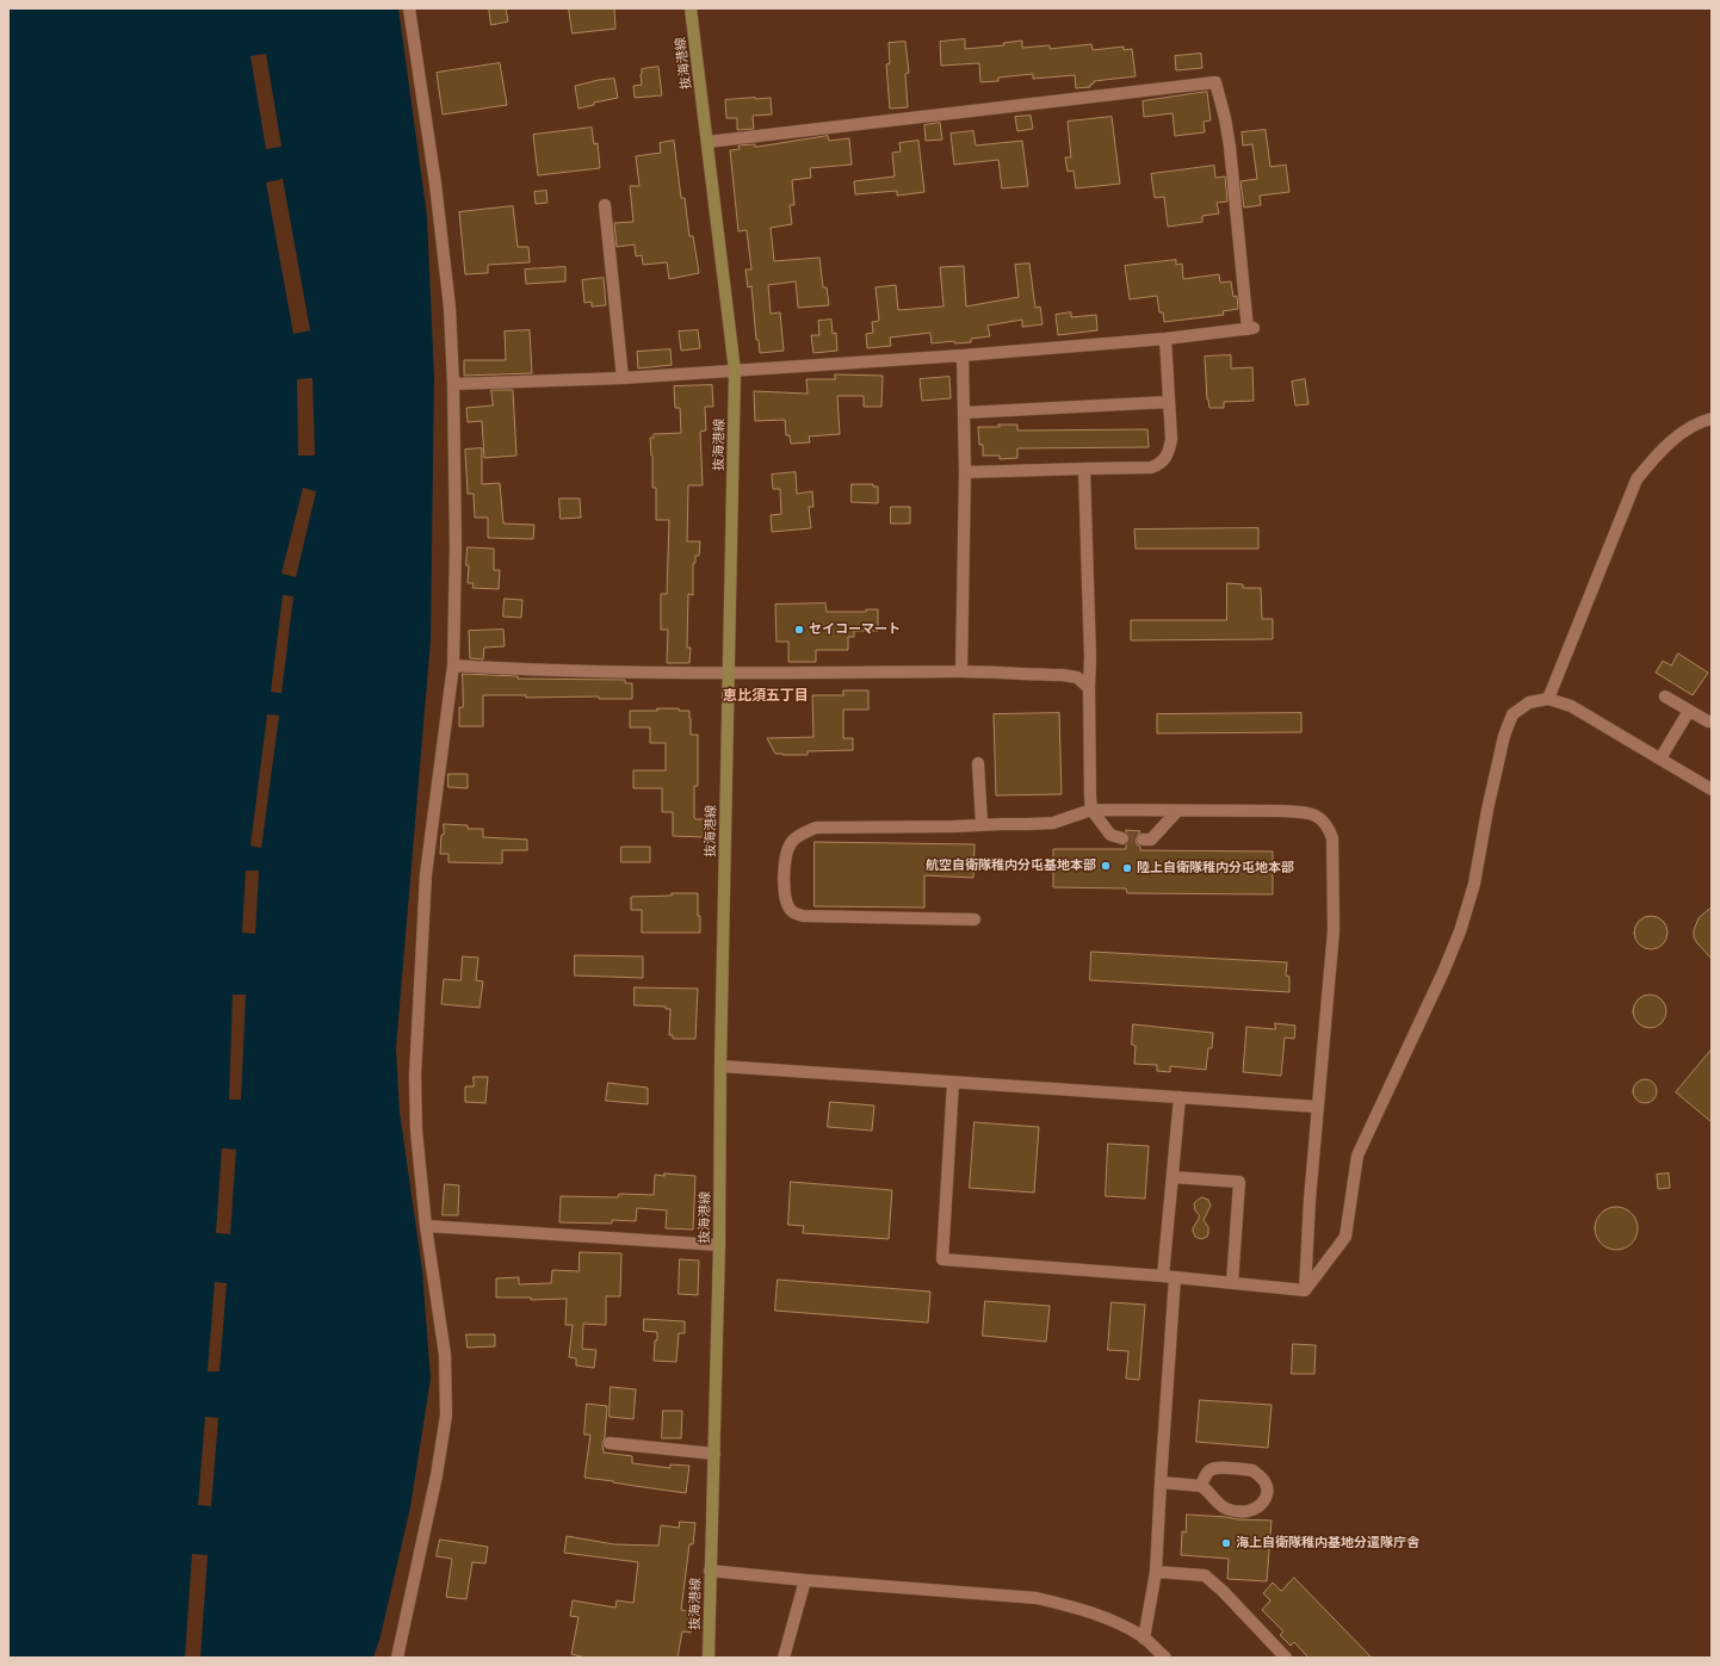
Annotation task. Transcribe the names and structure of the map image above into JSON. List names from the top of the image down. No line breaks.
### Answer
{"streets":{"main road":["抜海港線"]},"districts":["恵比須五丁目"],"places":["セイコーマート","航空自衛隊稚内分屯基地本部","陸上自衛隊稚内分屯地本部","海上自衛隊稚内基地分遣隊庁舎"]}
